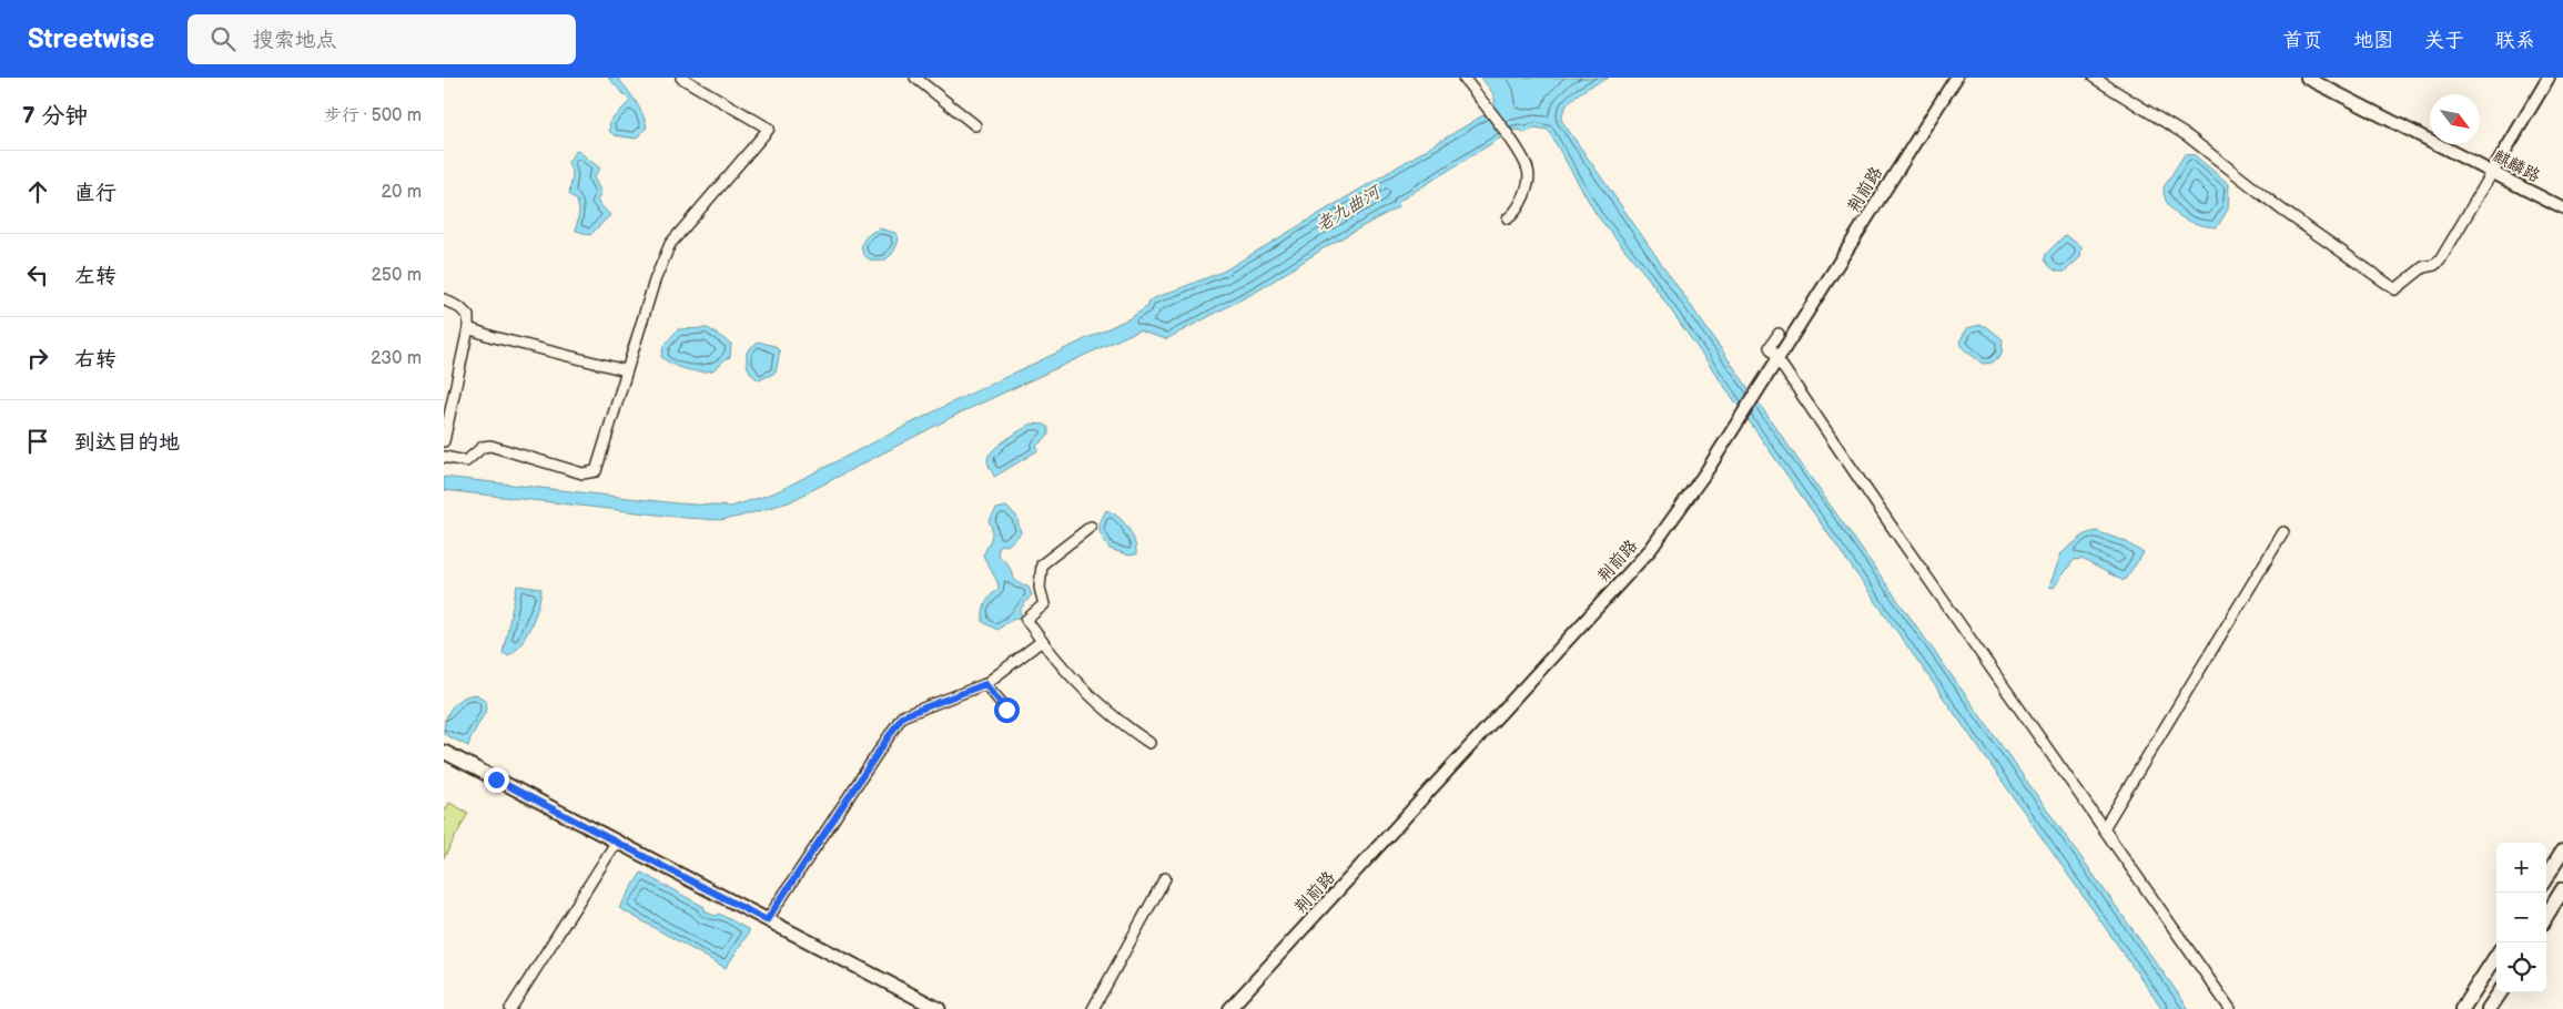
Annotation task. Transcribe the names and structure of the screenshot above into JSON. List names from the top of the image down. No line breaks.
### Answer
{"streets":{"street":["麒麟路","荆前路"]},"water":["老九曲河"],"north":"bottom right","page":{"header":"Streetwise","search":"搜索地点","nav":["首页","地图","关于","联系"],"heading":["7 分钟","步行 · 500 m"],"list":[["直行","20 m"],["左转","250 m"],["右转","230 m"],"到达目的地"],"map_buttons":["+","−"]}}
